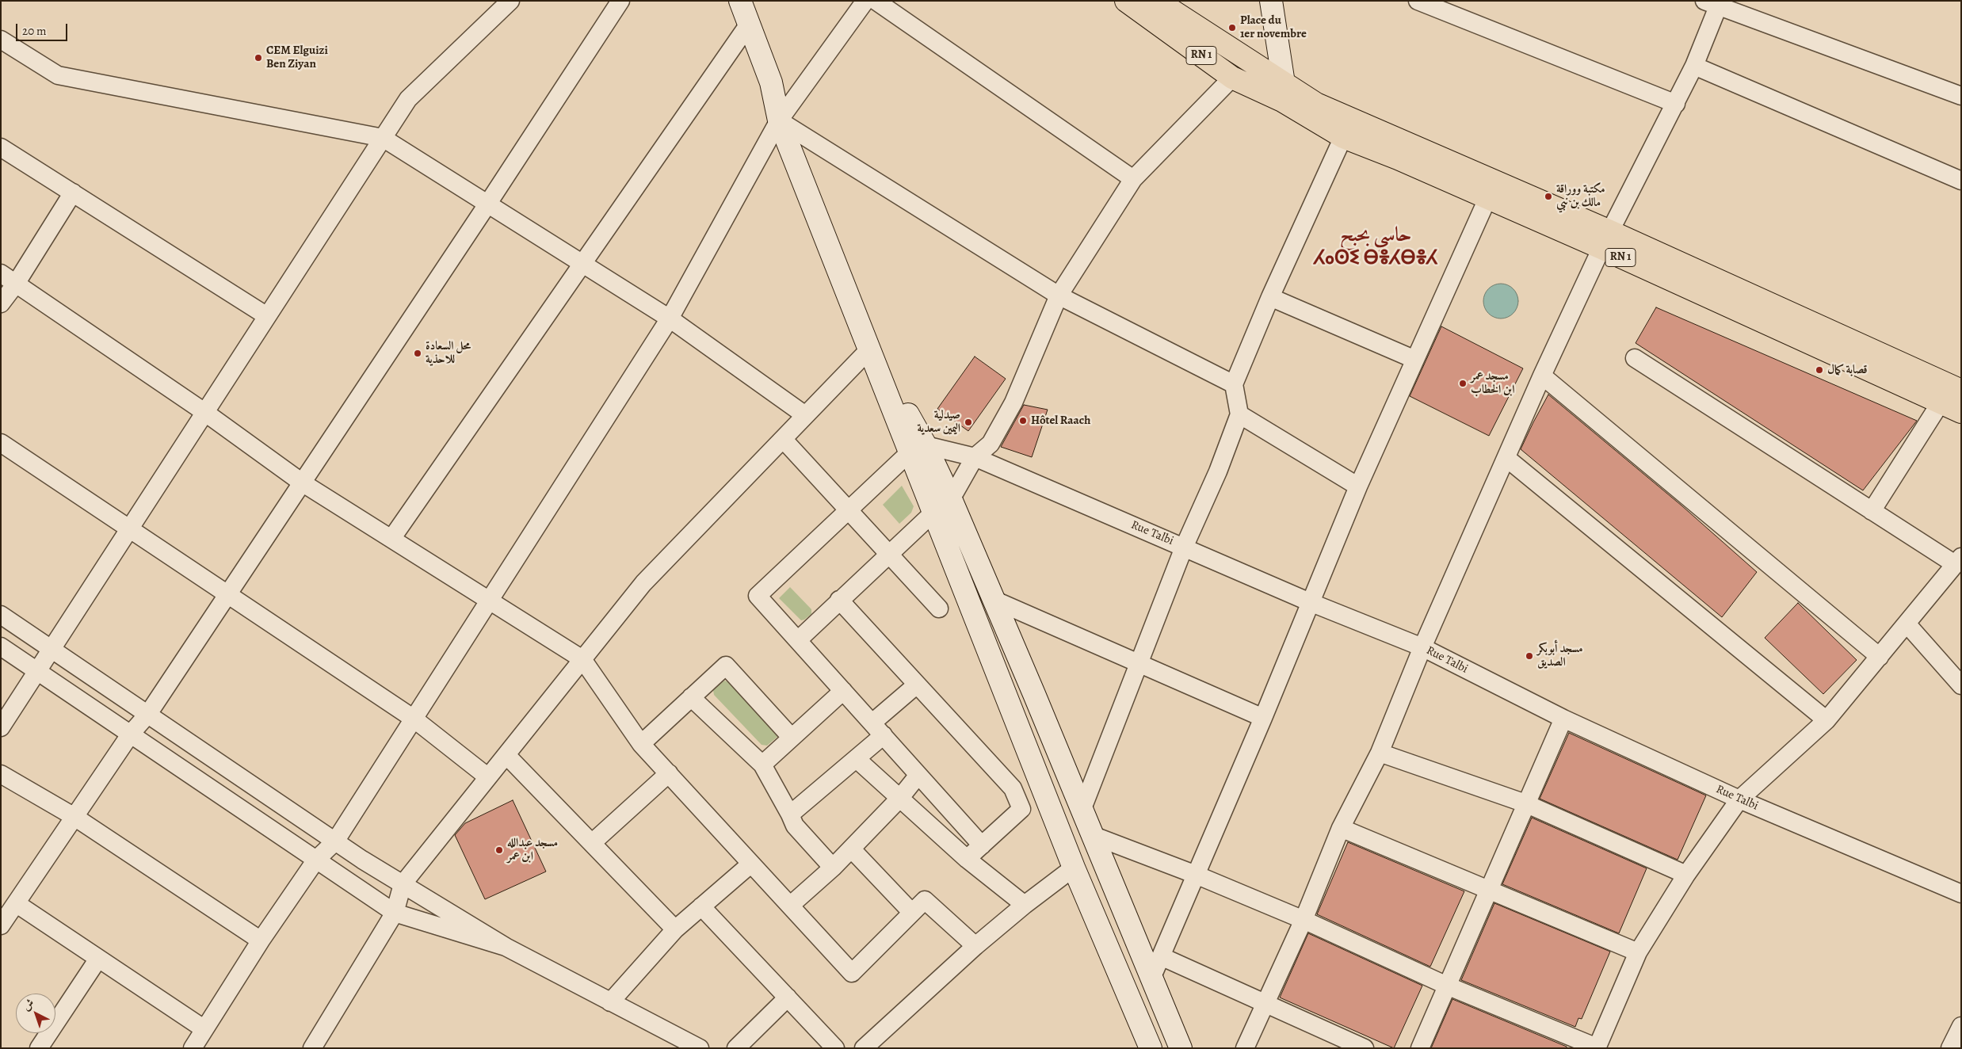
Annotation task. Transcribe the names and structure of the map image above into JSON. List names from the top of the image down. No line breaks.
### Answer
{"streets":{"main road":["RN 1"],"street":["Rue Talbi"]},"districts":["حاسي بحبح ⵃⴰⵙⵉ ⴱⴻⵃⴱⴻⵃ"],"places":["Place du 1er novembre","CEM Elguizi Ben Ziyan","مكتبة ووراقة مالك بن نبي","محل السعادة للاحذية","قصابة كمال","مسجد عمر ابن الخطاب","Hôtel Raach","صيدلية اليمين سعدية","مسجد أبوبكر الصديق","مسجد عبدالله ابن عمر"],"scale_bar":"20 m","north":"top left"}
